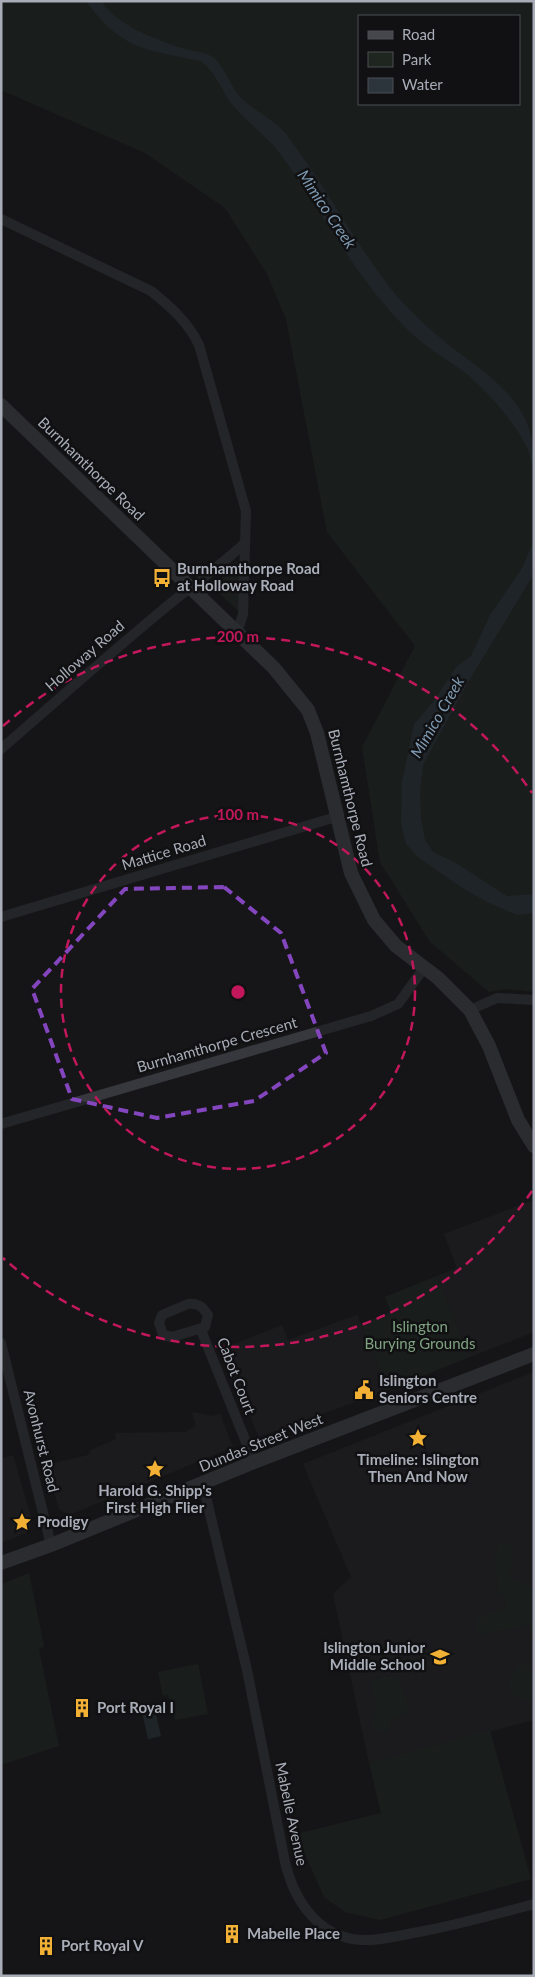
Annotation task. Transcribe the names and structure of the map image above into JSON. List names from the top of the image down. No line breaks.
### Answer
{"streets":{"main road":["Burnhamthorpe Road","Dundas Street West"],"street":["Holloway Road","Mattice Road","Burnhamthorpe Crescent","Cabot Court","Avonhurst Road","Mabelle Avenue"]},"crossings":[["Burnhamthorpe Road","Holloway Road"],["Burnhamthorpe Road","Mattice Road"],["Burnhamthorpe Road","Burnhamthorpe Crescent"],["Cabot Court","Dundas Street West"],["Avonhurst Road","Dundas Street West"],["Dundas Street West","Mabelle Avenue"]],"water":["Mimico Creek"],"parks":["Islington Burying Grounds"],"places":{"bus stop":["Burnhamthorpe Road at Holloway Road"],"public building":["Islington Seniors Centre"],"place":["Timeline: Islington Then And Now","Harold G. Shipp's First High Flier","Prodigy"],"school or university":["Islington Junior Middle School"],"building":["Port Royal I","Mabelle Place","Port Royal V"]},"legend":["Road","Park","Water"],"rings":["200 m","100 m"]}
